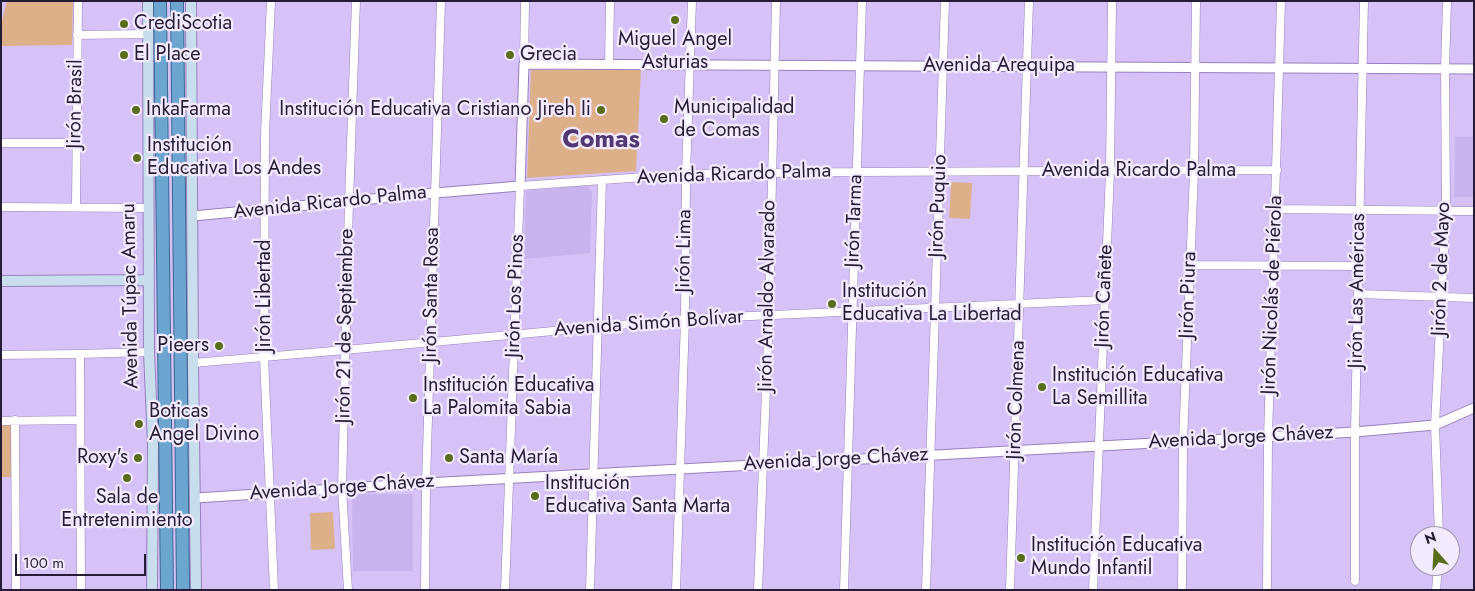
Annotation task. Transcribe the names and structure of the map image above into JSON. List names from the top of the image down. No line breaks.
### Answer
{"streets":{"highway":["Avenida Túpac Amaru"],"street":["Avenida Arequipa","Jirón Brasil","Avenida Ricardo Palma","Jirón Puquio","Jirón Tarma","Jirón Lima","Jirón 2 de Mayo","Jirón Las Américas","Jirón Santa Rosa","Jirón Piura","Jirón Nicolás de Piérola","Jirón Libertad","Jirón Los Pinos","Jirón Arnaldo Alvarado","Jirón Cañete","Avenida Simón Bolívar","Jirón 21 de Septiembre","Jirón Colmena","Avenida Jorge Chávez"]},"crossings":[["Avenida Arequipa","Jirón Puquio"],["Avenida Arequipa","Jirón Tarma"],["Avenida Arequipa","Jirón Lima"],["Avenida Arequipa","Jirón 2 de Mayo"],["Avenida Arequipa","Jirón Las Américas"],["Avenida Arequipa","Jirón Piura"],["Avenida Arequipa","Jirón Nicolás de Piérola"],["Avenida Arequipa","Jirón Los Pinos"],["Avenida Arequipa","Jirón Arnaldo Alvarado"],["Avenida Arequipa","Jirón Cañete"],["Avenida Arequipa","Jirón Colmena"],["Avenida Ricardo Palma","Jirón Puquio"],["Avenida Ricardo Palma","Jirón Tarma"],["Avenida Ricardo Palma","Jirón Lima"],["Avenida Ricardo Palma","Jirón Santa Rosa"],["Avenida Ricardo Palma","Jirón Piura"],["Avenida Ricardo Palma","Jirón Nicolás de Piérola"],["Avenida Ricardo Palma","Jirón Libertad"],["Avenida Ricardo Palma","Jirón Los Pinos"],["Avenida Ricardo Palma","Jirón Arnaldo Alvarado"],["Avenida Ricardo Palma","Jirón Cañete"],["Avenida Ricardo Palma","Jirón 21 de Septiembre"],["Avenida Ricardo Palma","Jirón Colmena"],["Jirón Puquio","Avenida Simón Bolívar"],["Jirón Puquio","Avenida Jorge Chávez"],["Jirón Tarma","Avenida Simón Bolívar"],["Jirón Tarma","Avenida Jorge Chávez"],["Jirón Lima","Avenida Simón Bolívar"],["Jirón Lima","Avenida Jorge Chávez"],["Jirón 2 de Mayo","Avenida Jorge Chávez"],["Jirón Las Américas","Avenida Jorge Chávez"],["Jirón Santa Rosa","Avenida Simón Bolívar"],["Jirón Santa Rosa","Avenida Jorge Chávez"],["Jirón Piura","Avenida Jorge Chávez"],["Jirón Nicolás de Piérola","Avenida Jorge Chávez"],["Jirón Libertad","Avenida Simón Bolívar"],["Jirón Libertad","Avenida Jorge Chávez"],["Jirón Los Pinos","Avenida Simón Bolívar"],["Jirón Los Pinos","Avenida Jorge Chávez"],["Jirón Arnaldo Alvarado","Avenida Simón Bolívar"],["Jirón Arnaldo Alvarado","Avenida Jorge Chávez"],["Jirón Cañete","Avenida Simón Bolívar"],["Jirón Cañete","Avenida Jorge Chávez"],["Avenida Simón Bolívar","Jirón 21 de Septiembre"],["Avenida Simón Bolívar","Jirón Colmena"],["Jirón 21 de Septiembre","Avenida Jorge Chávez"],["Jirón Colmena","Avenida Jorge Chávez"]],"districts":["Comas"],"places":["Miguel Angel Asturias","CrediScotia","El Place","Grecia","InkaFarma","Institución Educativa Cristiano Jireh Ii","Municipalidad de Comas","Institución Educativa Los Andes","Institución Educativa La Libertad","Pieers","Institución Educativa La Semillita","Institución Educativa La Palomita Sabia","Boticas Angel Divino","Roxy's","Santa María","Sala de Entretenimiento","Institución Educativa Santa Marta","Institución Educativa Mundo Infantil"],"scale_bar":"100 m","north":"top"}
